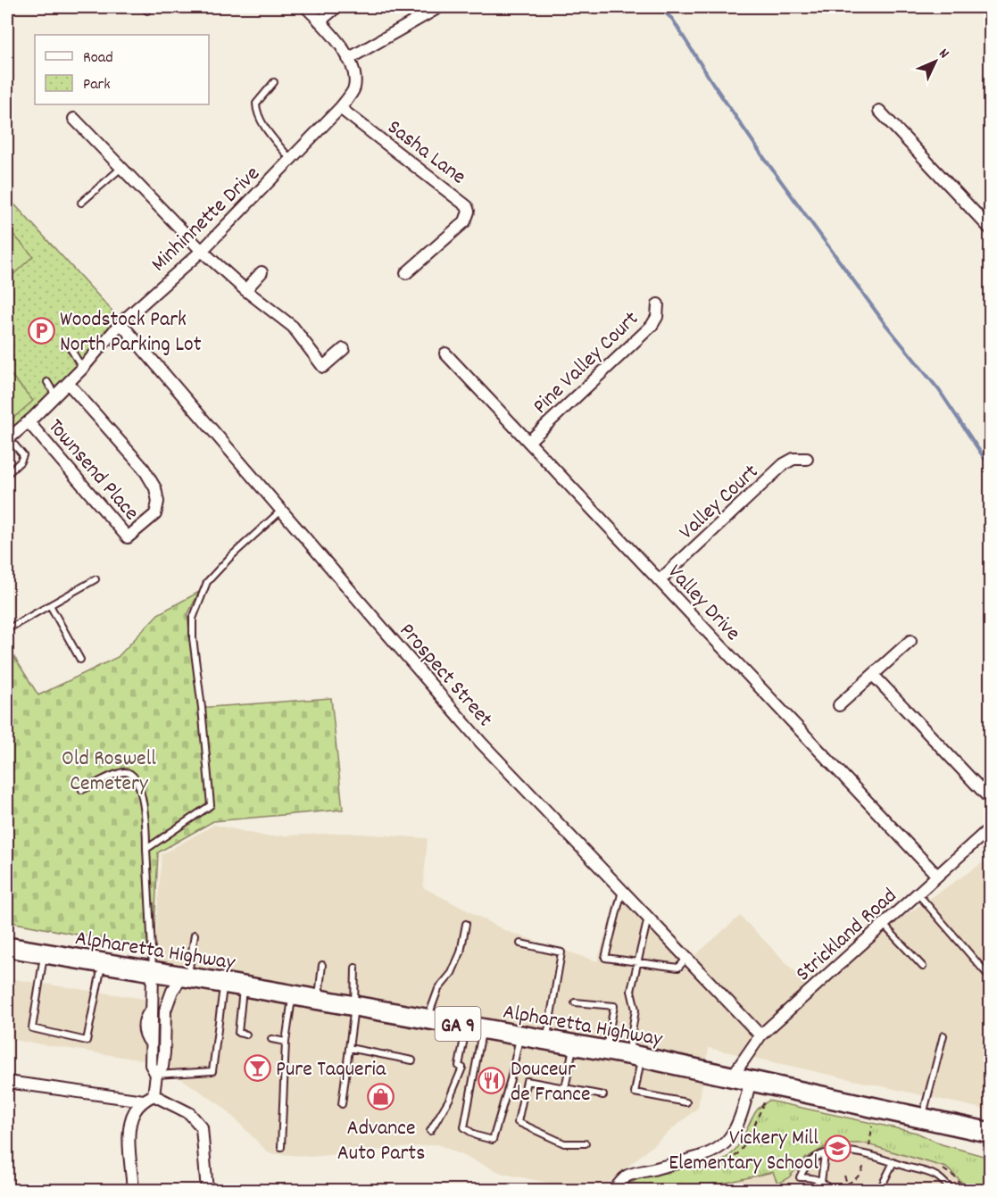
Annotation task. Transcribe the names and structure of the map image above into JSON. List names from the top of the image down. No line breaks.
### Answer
{"streets":{"highway":["Alpharetta Highway","GA 9"],"street":["Sasha Lane","Minhinnette Drive","Pine Valley Court","Townsend Place","Valley Court","Valley Drive","Prospect Street","Strickland Road"]},"crossings":[["Sasha Lane","Minhinnette Drive"],["Minhinnette Drive","Townsend Place"],["Minhinnette Drive","Prospect Street"],["Pine Valley Court","Valley Drive"],["Valley Court","Valley Drive"],["Valley Drive","Strickland Road"],["Prospect Street","Strickland Road"],["Strickland Road","Alpharetta Highway"]],"parks":["Old Roswell Cemetery"],"places":{"parking":["Woodstock Park North Parking Lot"],"bar":["Pure Taqueria"],"restaurant":["Douceur de France"],"shop":["Advance Auto Parts"],"school or university":["Vickery Mill Elementary School"]},"legend":["Road","Park"],"north":"top right"}
